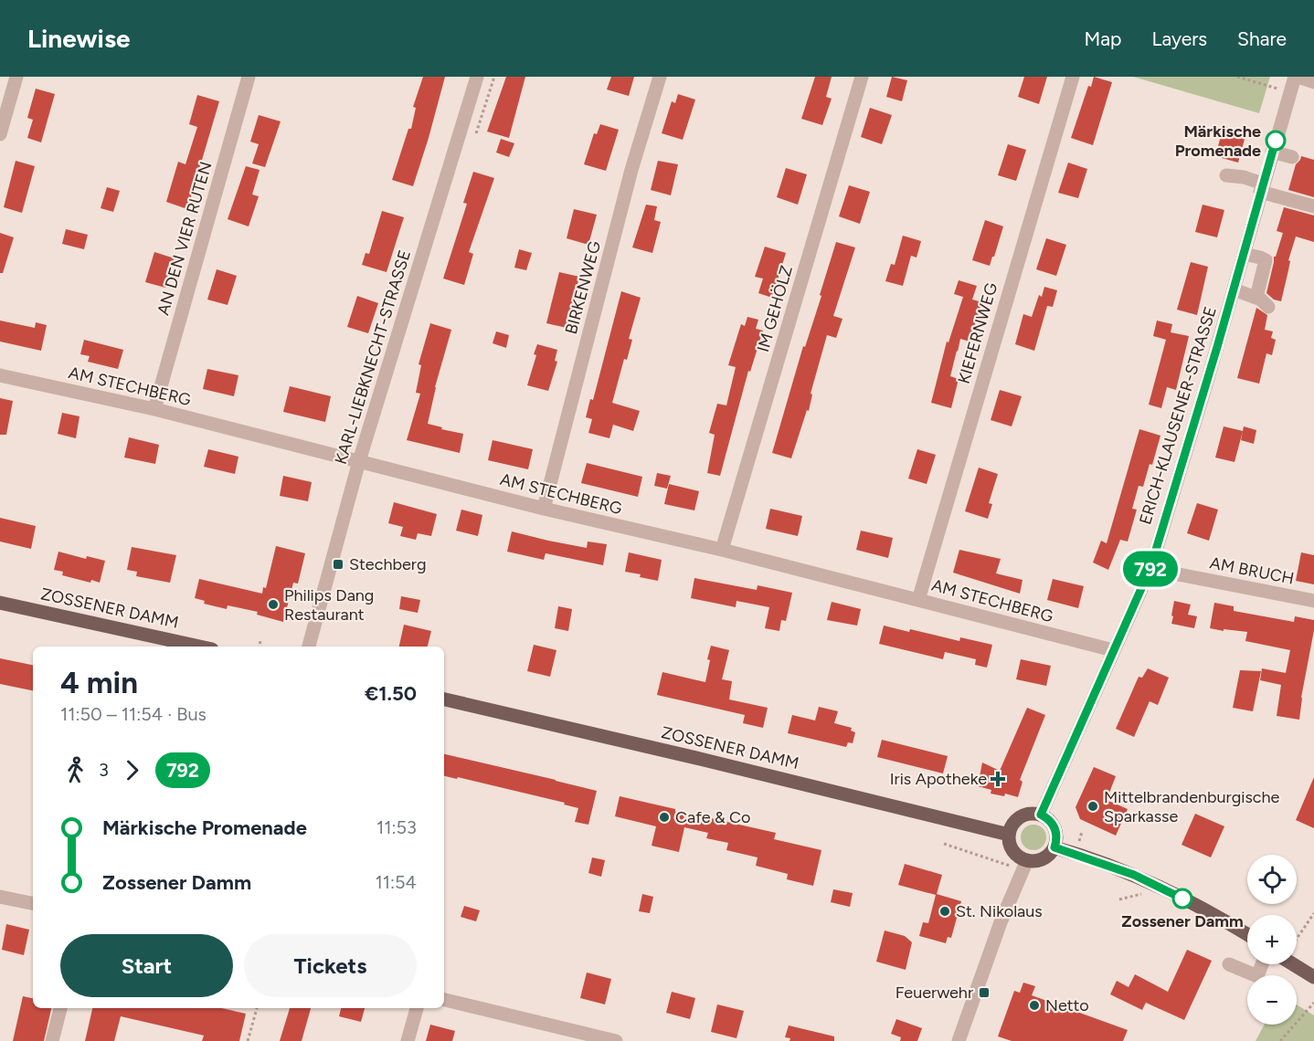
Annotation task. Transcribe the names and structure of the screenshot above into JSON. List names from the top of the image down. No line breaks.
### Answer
{"streets":{"main road":["ZOSSENER DAMM"],"street":["AN DEN VIER RUTEN","BIRKENWEG","IM GEHÖLZ","KIEFERNWEG","KARL-LIEBKNECHT-STRASSE","AM STECHBERG","ERICH-KLAUSENER-STRASSE","AM BRUCH"]},"crossings":[["AN DEN VIER RUTEN","AM STECHBERG"],["BIRKENWEG","AM STECHBERG"],["IM GEHÖLZ","AM STECHBERG"],["KIEFERNWEG","AM STECHBERG"],["KARL-LIEBKNECHT-STRASSE","AM STECHBERG"],["AM STECHBERG","ERICH-KLAUSENER-STRASSE"],["ERICH-KLAUSENER-STRASSE","AM BRUCH"],["ERICH-KLAUSENER-STRASSE","ZOSSENER DAMM"]],"places":{"other":["Märkische Promenade","Philips Dang Restaurant","Mittelbrandenburgische Sparkasse","Cafe & Co","Zossener Damm","St. Nikolaus","Netto"],"transit":["Stechberg","Feuerwehr"],"health":["Iris Apotheke"]},"lines":["bus line 792"],"page":{"header":"Linewise","nav":["Map","Layers","Share"],"on_map":"792","heading":["4 min","11:50 – 11:54 · Bus","€1.50"],"legs":["3","792"],"list":[{"name":"Märkische Promenade","value":"11:53"},{"name":"Zossener Damm","value":"11:54"}],"map_buttons":["+","−"],"buttons":["Start","Tickets"]}}
